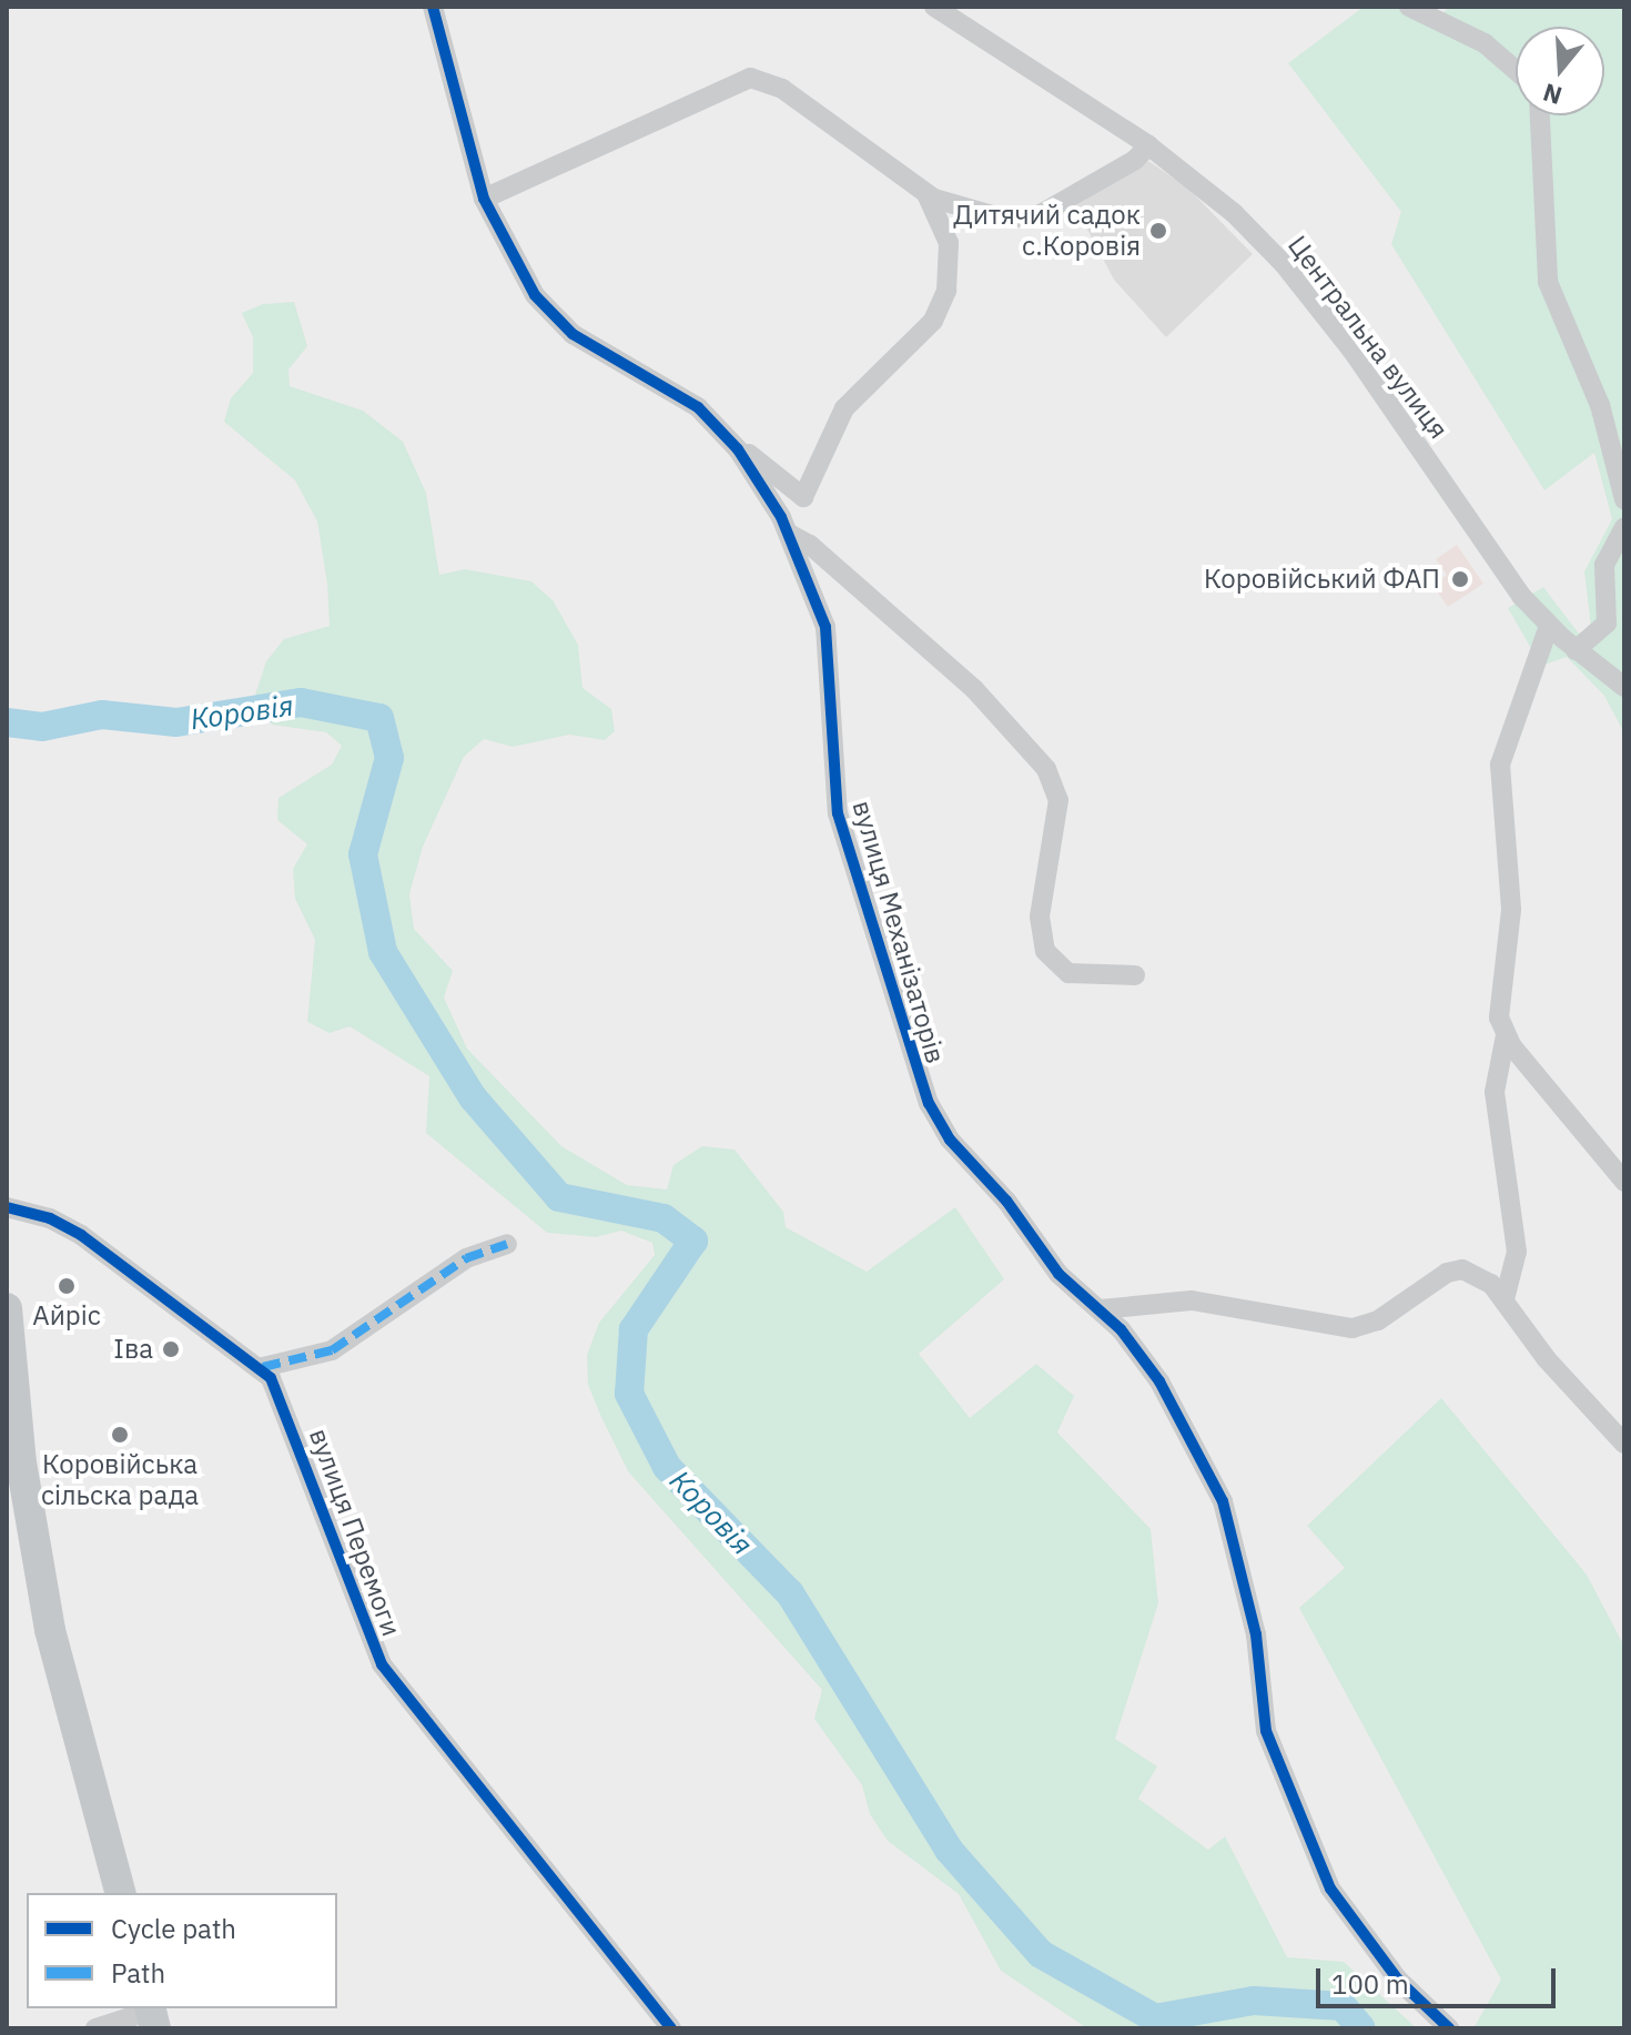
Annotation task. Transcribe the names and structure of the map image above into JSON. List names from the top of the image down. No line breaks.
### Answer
{"streets":{"street":["Центральна вулиця","вулиця Механізаторів","вулиця Перемоги"]},"water":["Коровія"],"places":["Дитячий садок с.Коровія","Коровійський ФАП","Айріс","Іва","Коровійська сільска рада"],"legend":["Cycle path","Path"],"scale_bar":"100 m","north":"bottom"}
